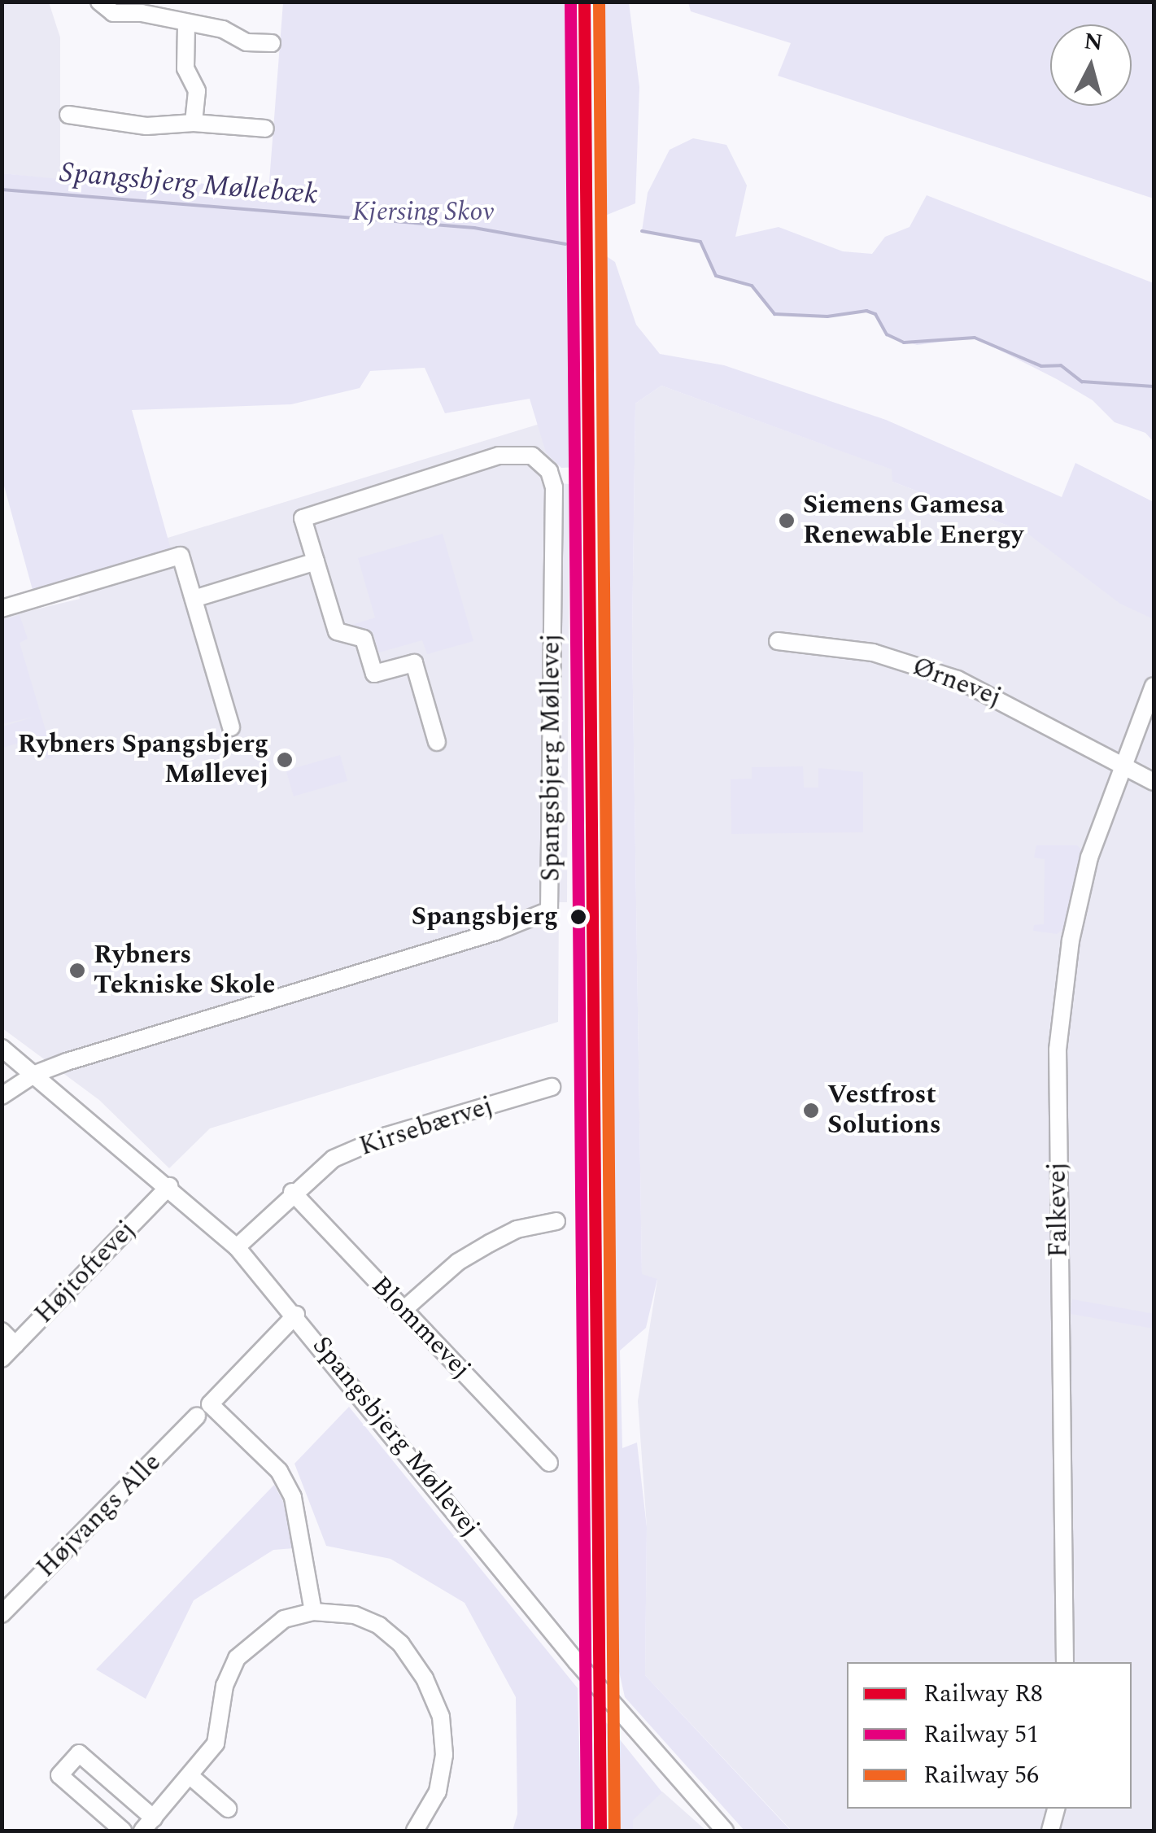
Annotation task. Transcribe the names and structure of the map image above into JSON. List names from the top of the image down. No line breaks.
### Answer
{"streets":{"street":["Ørnevej","Spangsbjerg Møllevej","Kirsebærvej","Falkevej","Højtoftevej","Blommevej","Højvangs Alle"]},"crossings":[["Ørnevej","Falkevej"],["Spangsbjerg Møllevej","Kirsebærvej"],["Spangsbjerg Møllevej","Højtoftevej"],["Kirsebærvej","Blommevej"]],"water":["Spangsbjerg Møllebæk"],"parks":["Kjersing Skov"],"places":["Siemens Gamesa Renewable Energy","Rybners Spangsbjerg Møllevej","Spangsbjerg","Rybners Tekniske Skole","Vestfrost Solutions"],"lines":["rail line R8","rail line 51","rail line 56"],"legend":["Railway R8","Railway 51","Railway 56"],"north":"top"}
